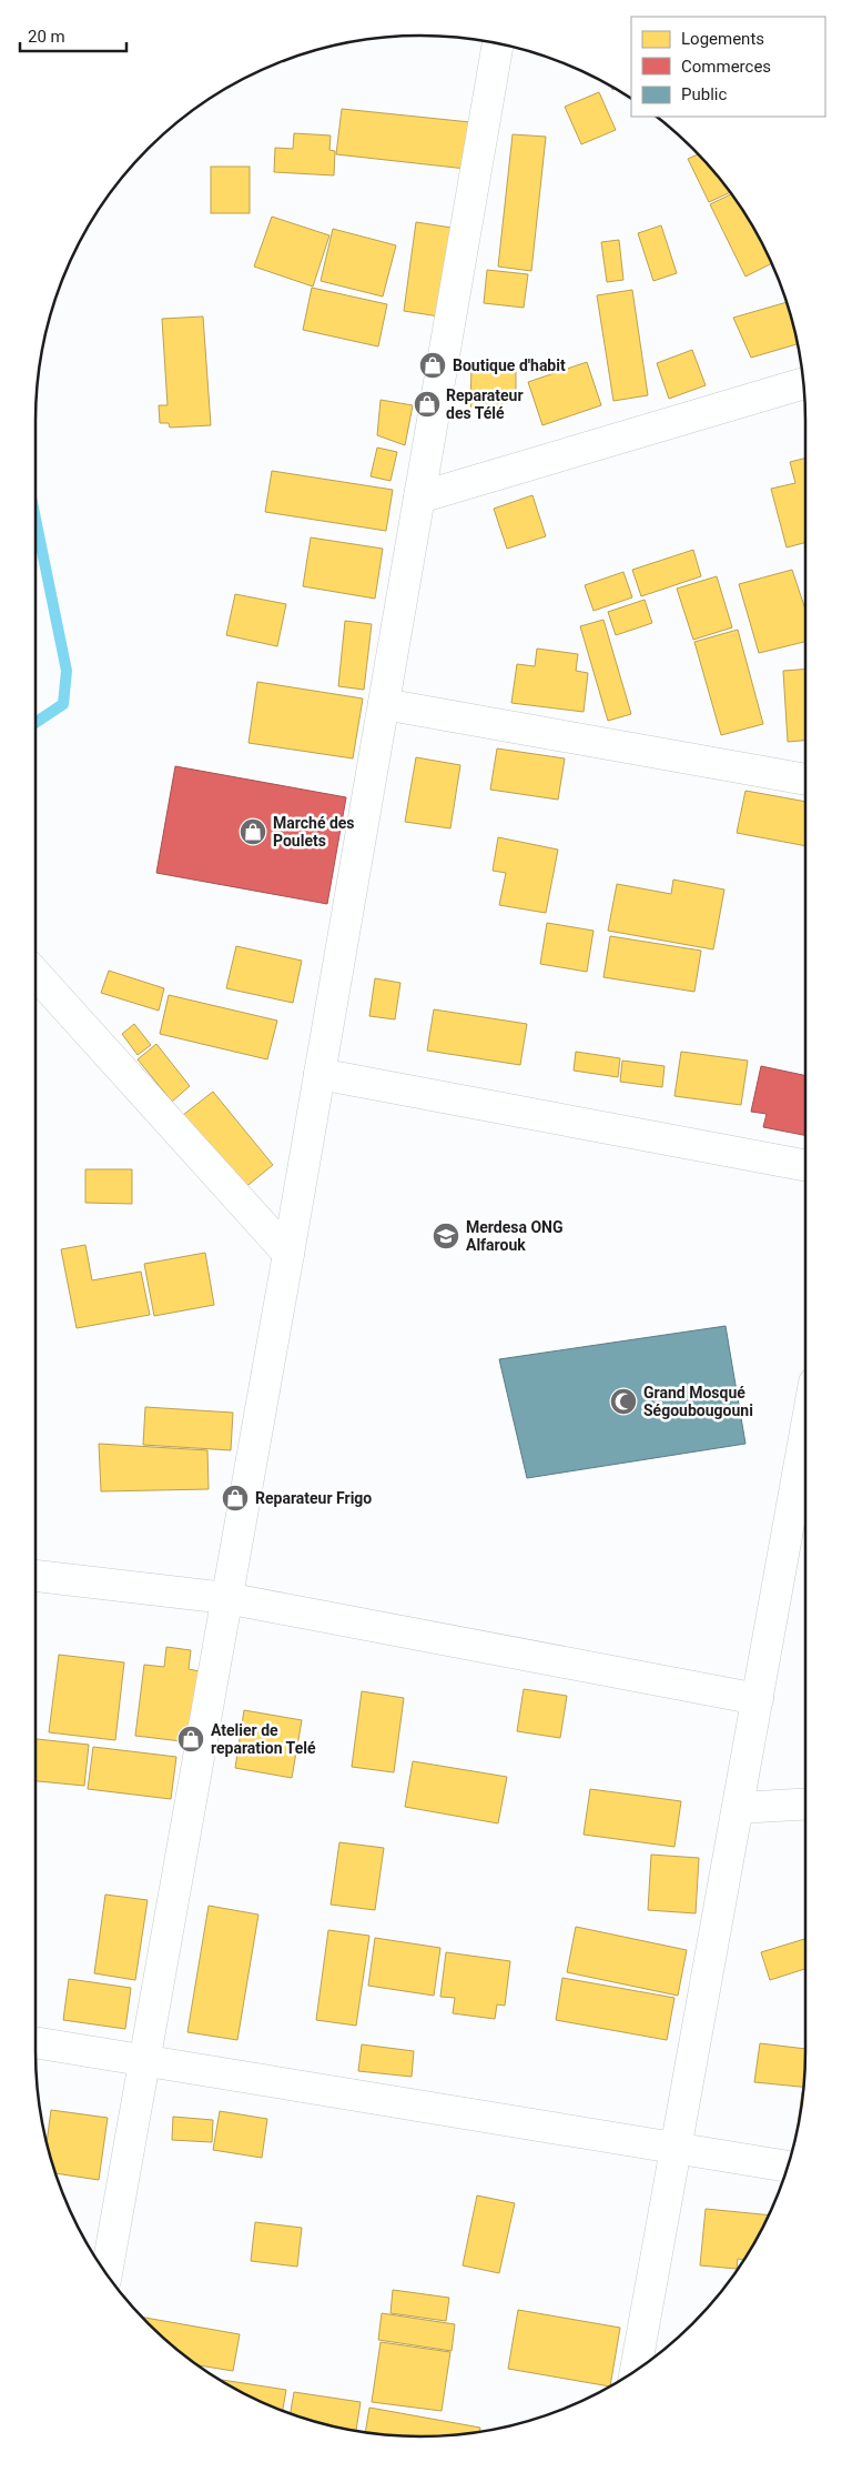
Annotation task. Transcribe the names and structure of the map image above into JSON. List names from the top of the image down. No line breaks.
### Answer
{"places":{"shop":["Boutique d'habit","Reparateur des Télé","Marché des Poulets","Reparateur Frigo","Atelier de reparation Telé"],"school or university":["Merdesa ONG Alfarouk"],"mosque":["Grand Mosqué Ségoubougouni"]},"legend":["Logements","Commerces","Public"],"scale_bar":"20 m"}
